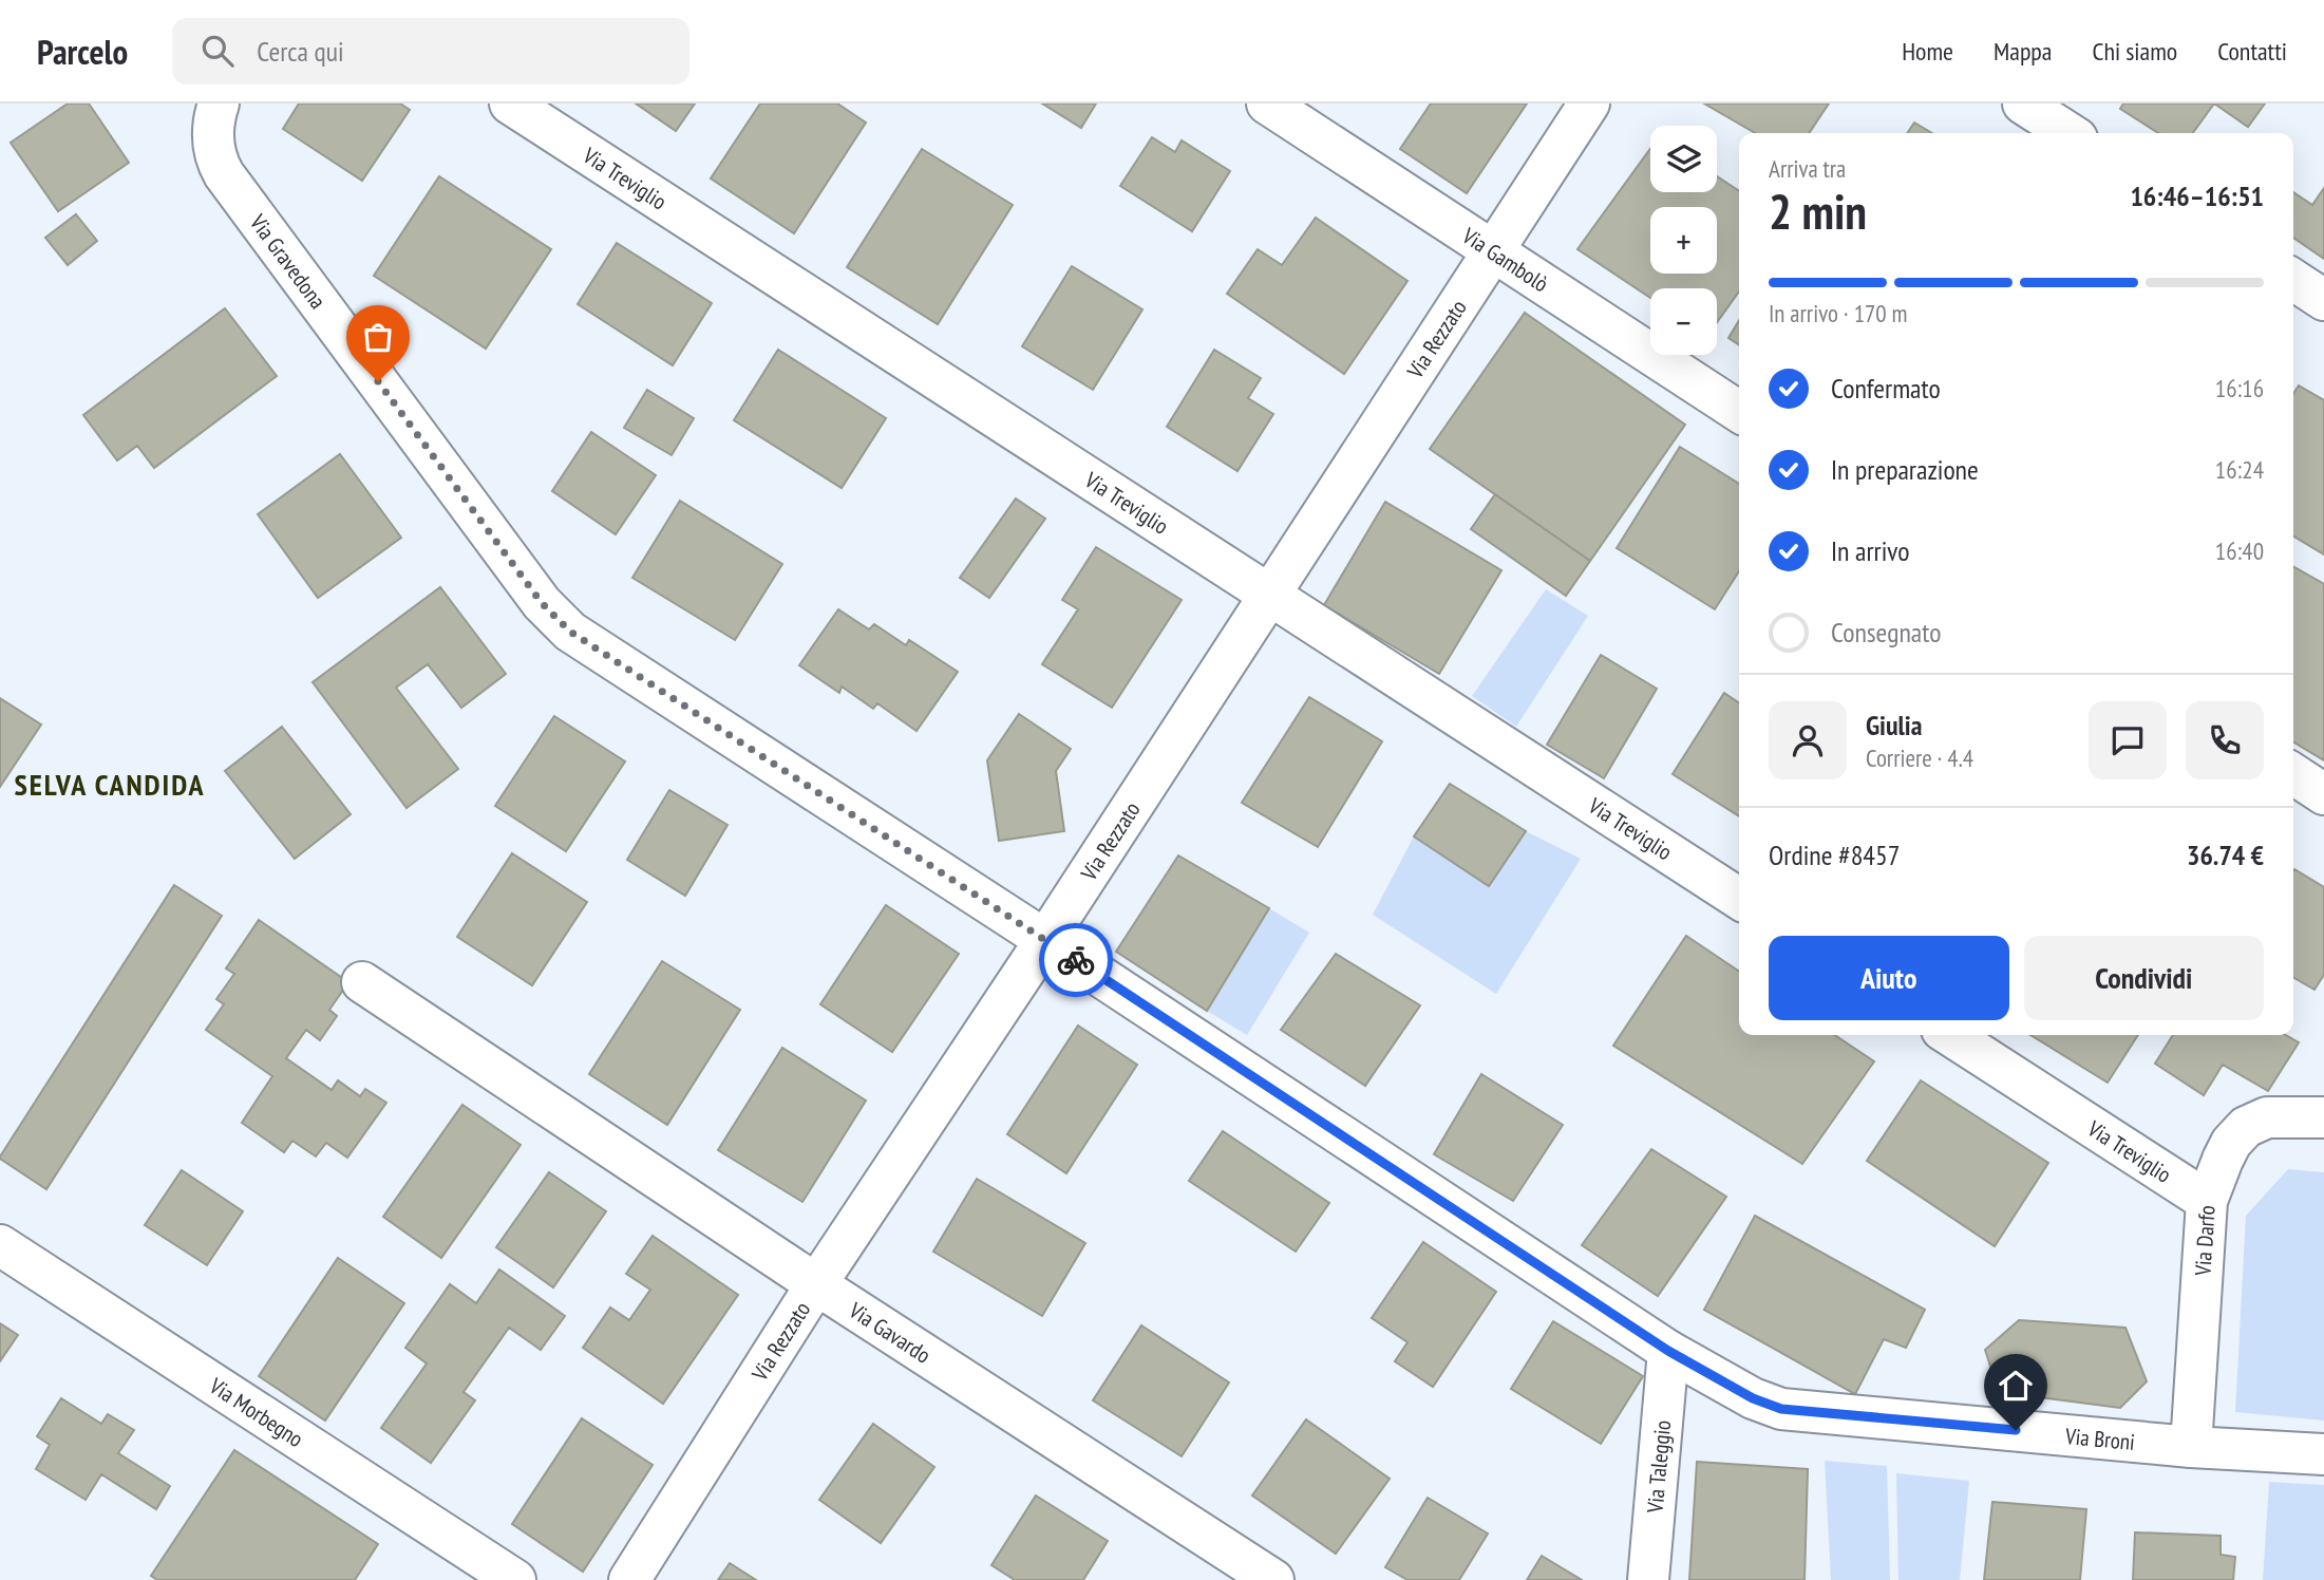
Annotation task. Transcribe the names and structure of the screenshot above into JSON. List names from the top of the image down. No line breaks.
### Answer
{"streets":{"street":["Via Treviglio","Via Gambolò","Via Gravedona","Via Rezzato","Via Darfo","Via Gavardo","Via Morbegno","Via Broni","Via Taleggio"]},"crossings":[["Via Treviglio","Via Rezzato"],["Via Treviglio","Via Darfo"],["Via Gambolò","Via Rezzato"],["Via Gravedona","Via Rezzato"],["Via Gravedona","Via Broni"],["Via Gravedona","Via Taleggio"],["Via Rezzato","Via Gavardo"],["Via Darfo","Via Broni"],["Via Broni","Via Taleggio"]],"districts":["SELVA CANDIDA"],"page":{"header":"Parcelo","search":"Cerca qui","nav":["Home","Mappa","Chi siamo","Contatti"],"map_buttons":["+","−"],"heading":["2 min","Arriva tra","16:46–16:51"],"panel":["Giulia","Corriere · 4.4","Ordine #8457","36.74 €"],"bar":"In arrivo · 170 m","list":[["Confermato","16:16"],["In preparazione","16:24"],["In arrivo","16:40"],"Consegnato"],"buttons":["Aiuto","Condividi"]}}
